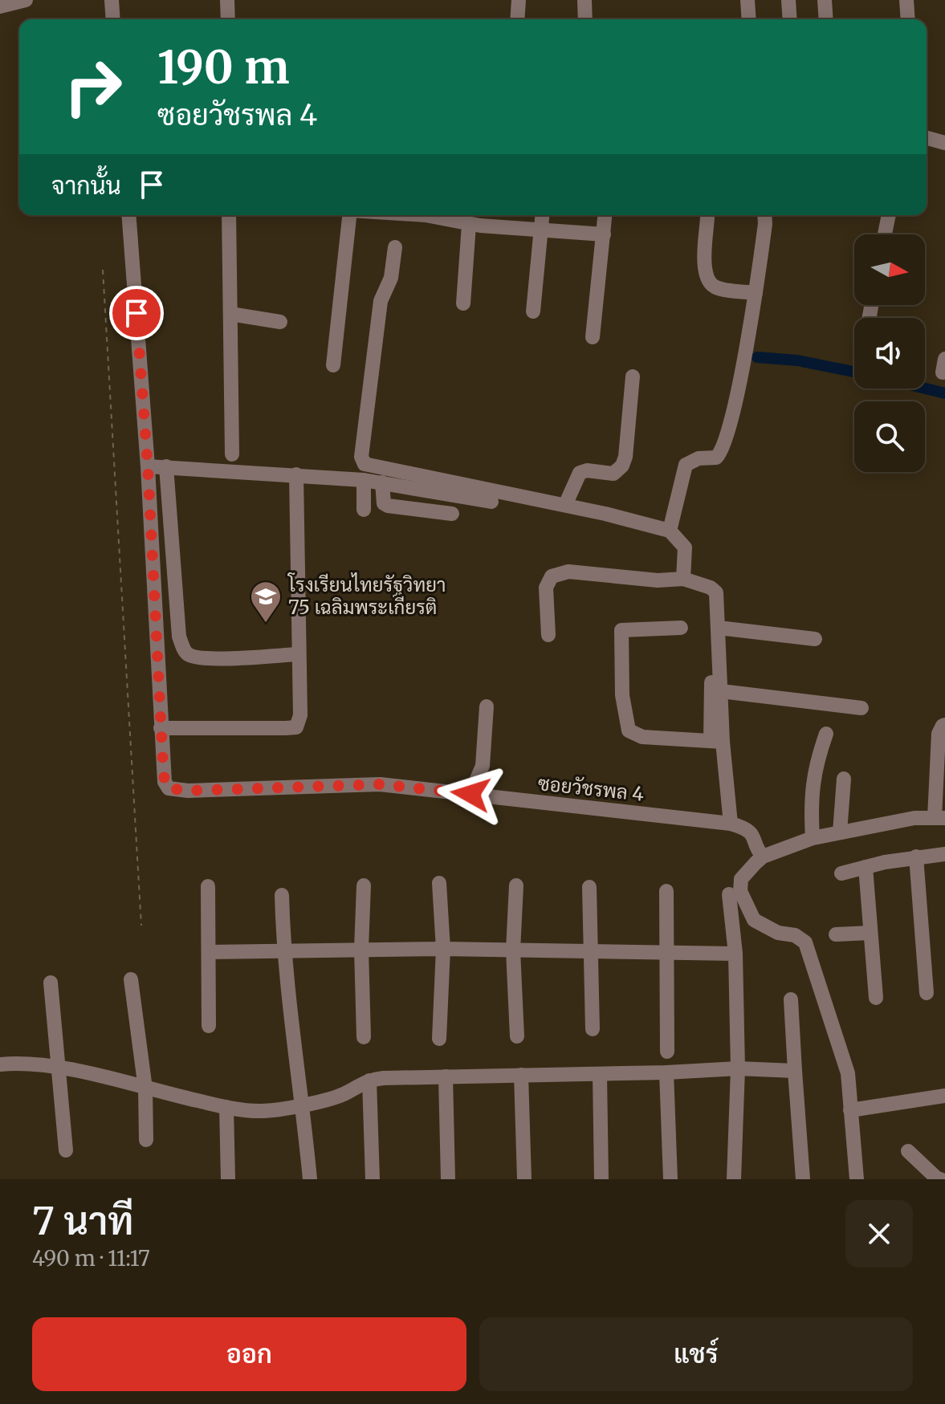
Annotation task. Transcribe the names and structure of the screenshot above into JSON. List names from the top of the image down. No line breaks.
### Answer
{"streets":{"street":["ซอยวัชรพล 4"]},"places":{"school or university":["โรงเรียนไทยรัฐวิทยา 75 เฉลิมพระเกียรติ"]},"north":"right","page":{"turn":["190 m","ซอยวัชรพล 4"],"then":"จากนั้น","heading":["7 นาที","490 m · 11:17"],"buttons":["ออก","แชร์"]}}
